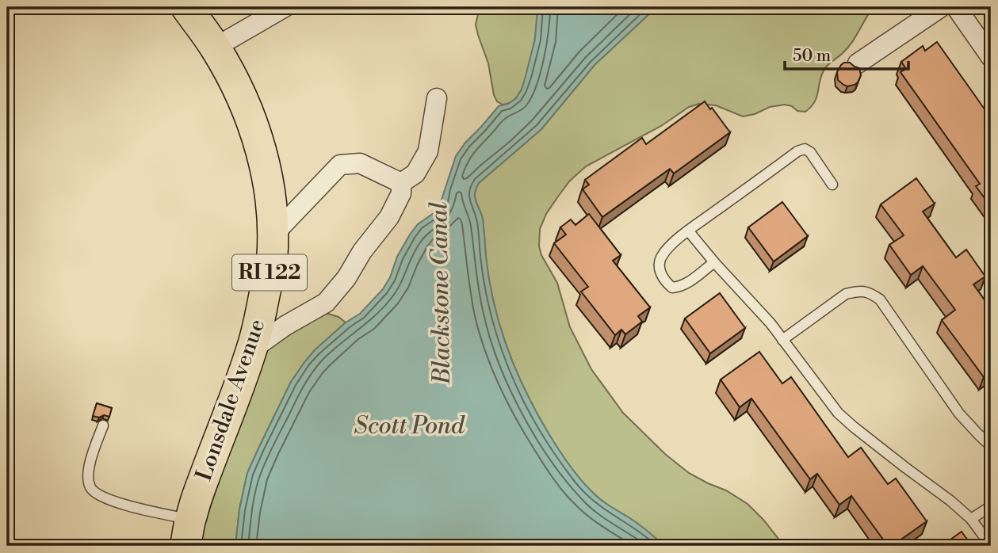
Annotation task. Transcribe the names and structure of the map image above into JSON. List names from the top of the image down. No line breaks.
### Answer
{"streets":{"main road":["RI 122","Lonsdale Avenue"]},"water":["Blackstone Canal","Scott Pond"],"scale_bar":"50 m"}
